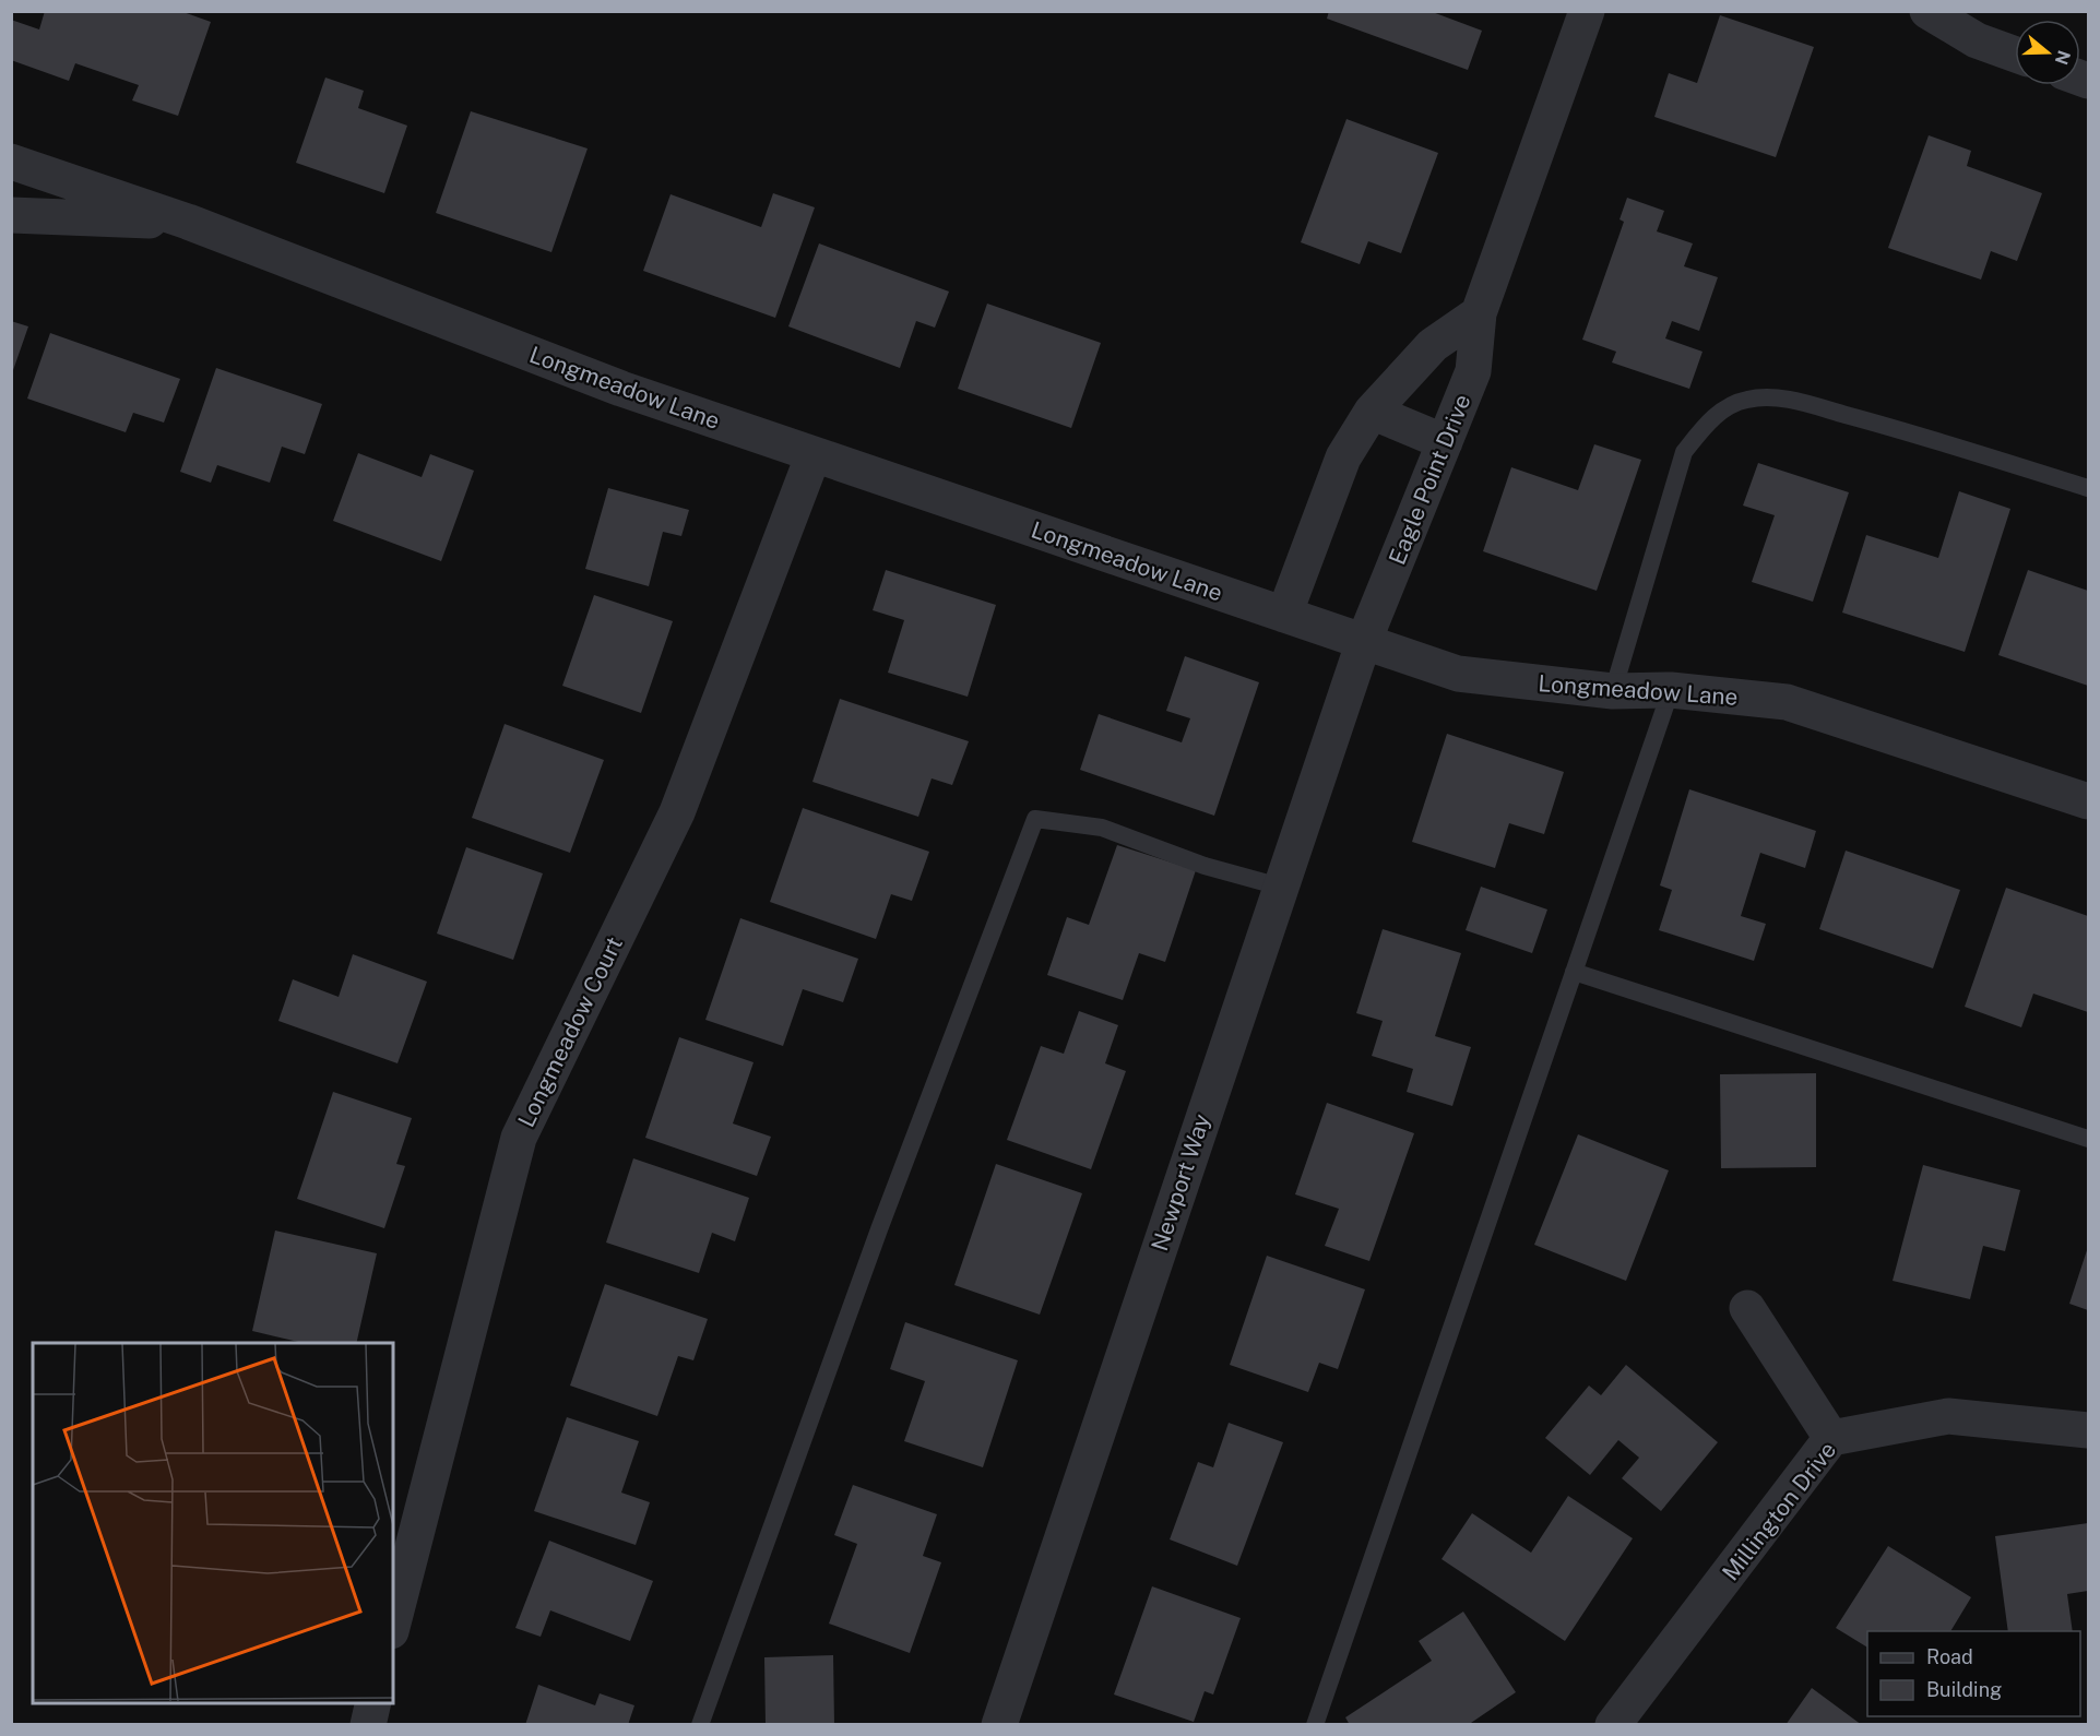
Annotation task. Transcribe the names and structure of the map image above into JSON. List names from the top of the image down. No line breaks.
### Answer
{"streets":{"street":["Longmeadow Lane","Eagle Point Drive","Longmeadow Court","Newport Way","Millington Drive"]},"crossings":[["Longmeadow Lane","Eagle Point Drive"],["Longmeadow Lane","Longmeadow Court"],["Longmeadow Lane","Newport Way"],["Eagle Point Drive","Newport Way"]],"legend":["Road","Building"],"north":"right"}
